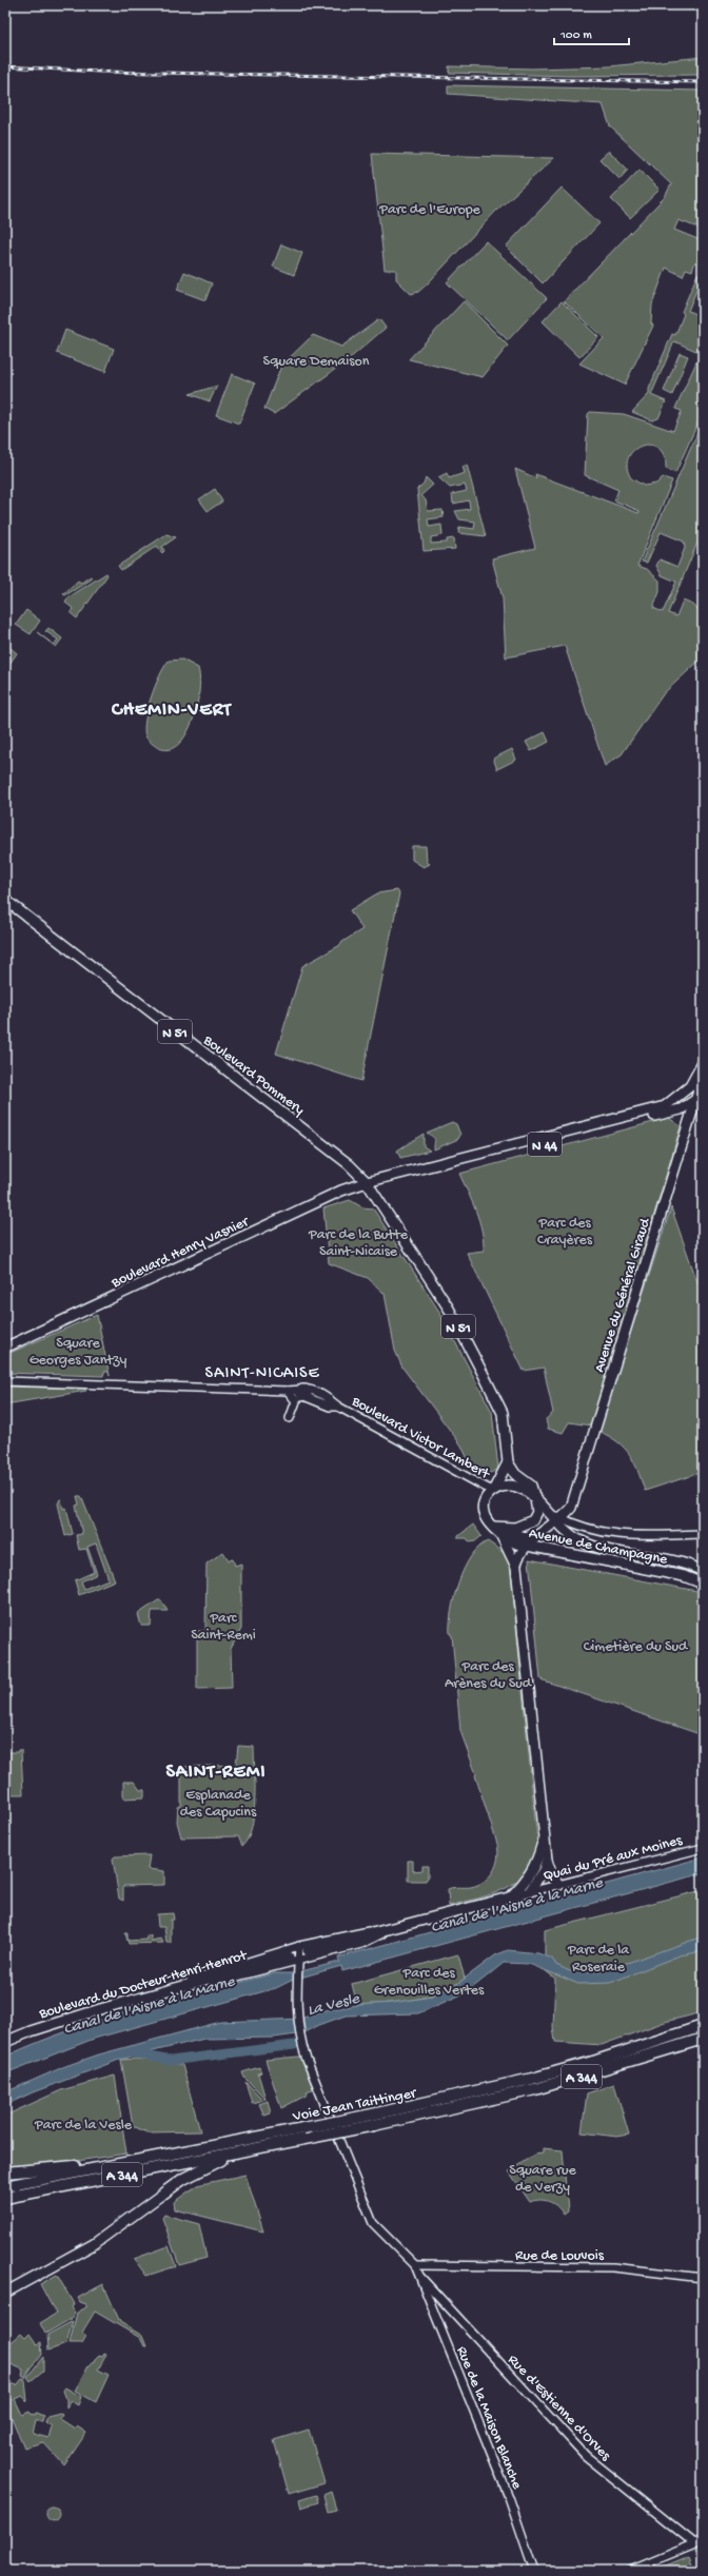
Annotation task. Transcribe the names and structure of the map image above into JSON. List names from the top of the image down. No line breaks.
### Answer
{"streets":{"highway":["A 344","Voie Jean Taittinger"],"main road":["N 51","Boulevard Pommery","N 44","Boulevard Henry Vasnier","Avenue du Général Giraud","Avenue de Champagne","Boulevard du Docteur-Henri-Henrot"],"street":["Boulevard Victor Lambert","Quai du Pré aux Moines","Rue de Louvois","Rue d'Estienne d'Orves","Rue de la Maison Blanche"]},"crossings":[["N 51","Boulevard Pommery"],["N 51","Boulevard Henry Vasnier"],["Boulevard Pommery","Boulevard Henry Vasnier"],["Boulevard Henry Vasnier","Avenue du Général Giraud"],["Avenue du Général Giraud","Avenue de Champagne"],["Boulevard Victor Lambert","Avenue de Champagne"],["Rue de Louvois","Rue de la Maison Blanche"],["Rue d'Estienne d'Orves","Rue de la Maison Blanche"]],"districts":["CHEMIN-VERT","SAINT-NICAISE","SAINT-REMI"],"water":["Canal de l'Aisne à la Marne","La Vesle"],"parks":["Parc de l'Europe","Square Demaison","Parc des Crayères","Parc de la Butte Saint-Nicaise","Square Georges Jantzy","Parc Saint-Remi","Cimetière du Sud","Parc des Arènes du Sud","Esplanade des Capucins","Parc de la Roseraie","Parc des Grenouilles Vertes","Parc de la Vesle","Square rue de Verzy"],"scale_bar":"100 m"}
